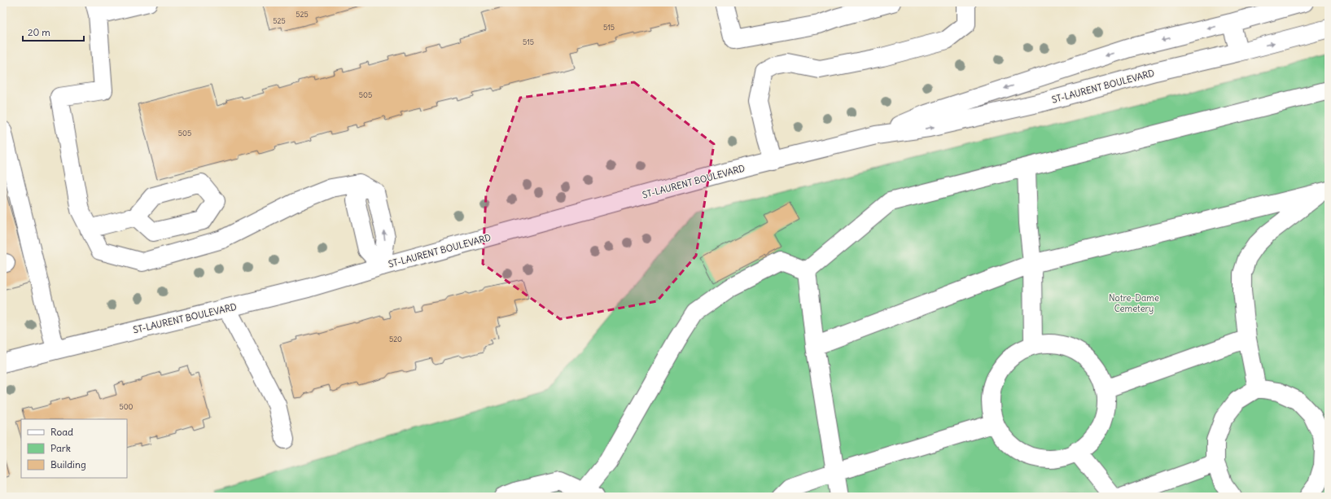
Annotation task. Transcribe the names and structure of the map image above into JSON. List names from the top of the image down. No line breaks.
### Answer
{"streets":{"main road":["ST-LAURENT BOULEVARD"]},"parks":["Notre-Dame Cemetery"],"house_numbers":["525","525","515","515","505","505","520","500"],"legend":["Road","Park","Building"],"scale_bar":"20 m"}
